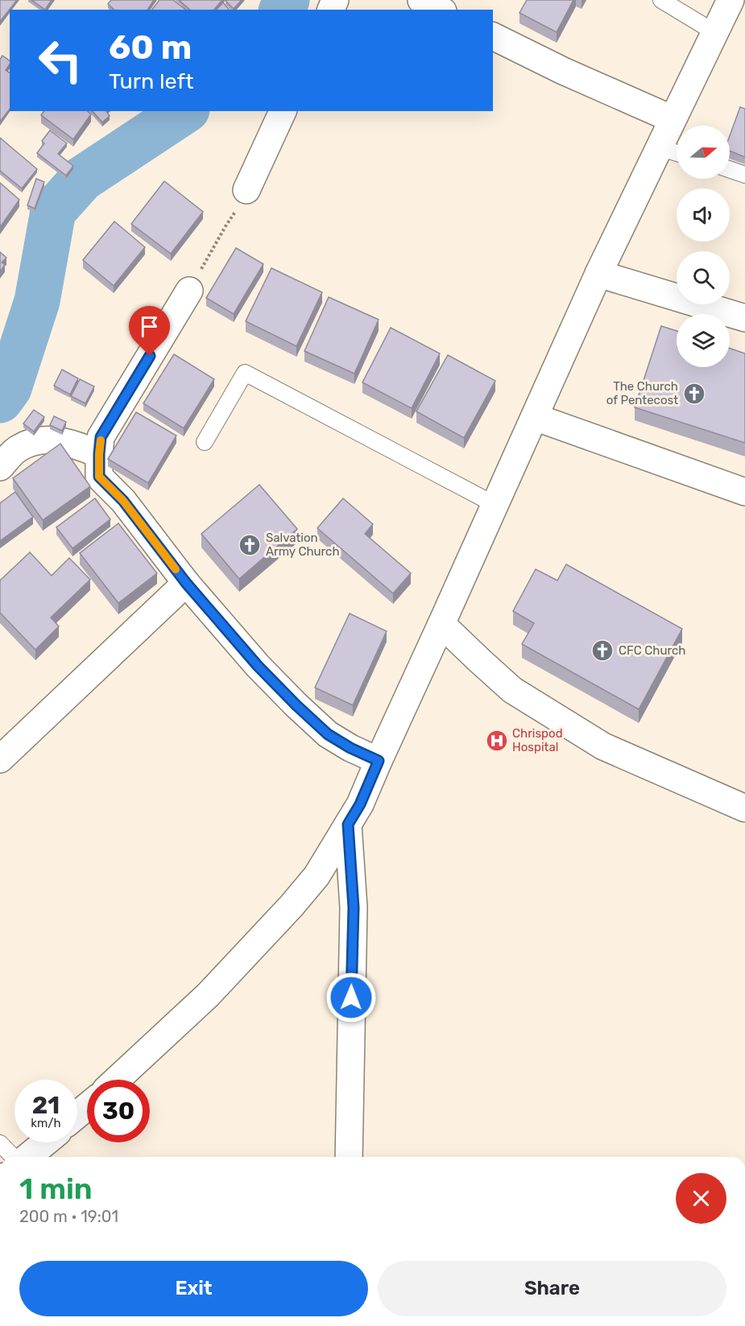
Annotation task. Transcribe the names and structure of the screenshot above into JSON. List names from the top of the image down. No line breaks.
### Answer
{"places":{"church":["The Church of Pentecost","Salvation Army Church","CFC Church"],"hospital":["Chrispod Hospital"]},"north":"right","page":{"turn":["60 m","Turn left"],"speed":"21 km/h","limit":"30","heading":["1 min","200 m · 19:01"],"buttons":["Exit","Share"]}}
